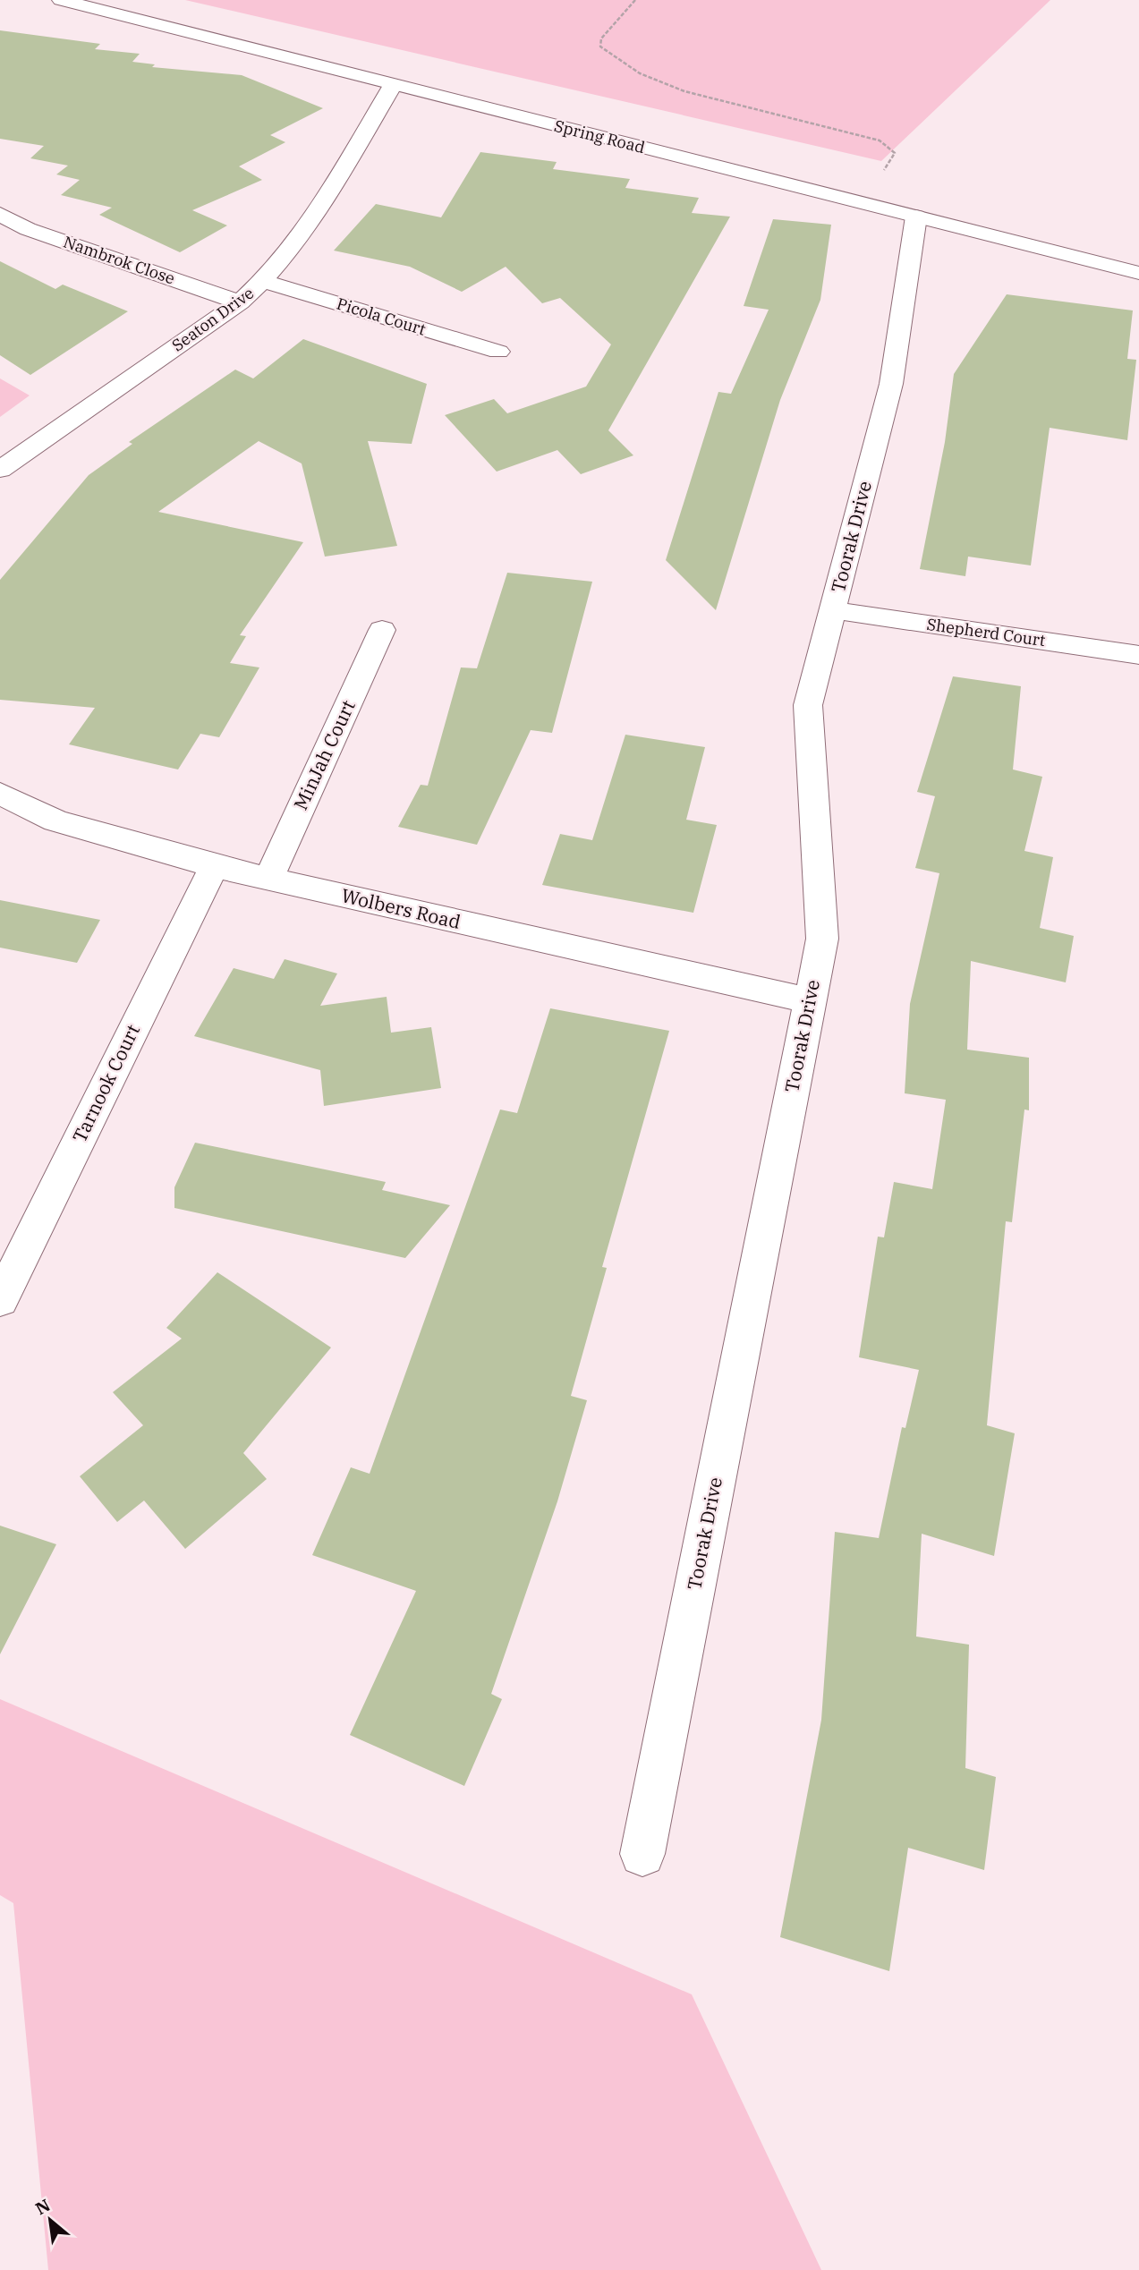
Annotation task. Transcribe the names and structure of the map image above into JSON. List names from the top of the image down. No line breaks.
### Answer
{"streets":{"street":["Spring Road","Nambrok Close","Picola Court","Seaton Drive","Toorak Drive","Shepherd Court","MinJah Court","Wolbers Road","Tarnook Court"]},"crossings":[["Spring Road","Seaton Drive"],["Spring Road","Toorak Drive"],["Nambrok Close","Seaton Drive"],["Picola Court","Seaton Drive"],["Toorak Drive","Shepherd Court"],["Toorak Drive","Wolbers Road"],["MinJah Court","Wolbers Road"],["Wolbers Road","Tarnook Court"]],"north":"top left"}
